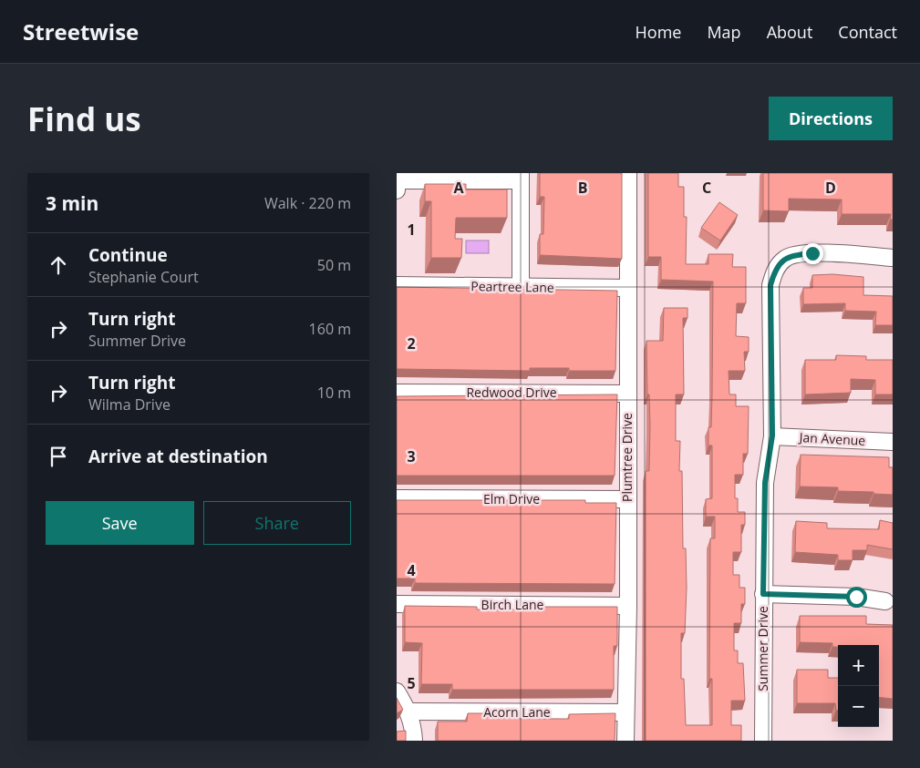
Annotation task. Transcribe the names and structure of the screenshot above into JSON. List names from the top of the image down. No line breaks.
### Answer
{"streets":{"street":["Peartree Lane","Redwood Drive","Jan Avenue","Plumtree Drive","Elm Drive","Birch Lane","Summer Drive","Acorn Lane"]},"crossings":[["Peartree Lane","Plumtree Drive"],["Redwood Drive","Plumtree Drive"],["Jan Avenue","Summer Drive"],["Plumtree Drive","Elm Drive"],["Plumtree Drive","Birch Lane"],["Plumtree Drive","Acorn Lane"]],"page":{"header":"Streetwise","nav":["Home","Map","About","Contact"],"buttons":["Directions",["Save","Share"]],"title":"Find us","heading":["3 min","Walk · 220 m"],"list":[["Continue","Stephanie Court","50 m"],["Turn right","Summer Drive","160 m"],["Turn right","Wilma Drive","10 m"],"Arrive at destination"],"map_buttons":["+","−"]},"grid":{"columns":["A","B","C","D"],"rows":["1","2","3","4","5"]}}
